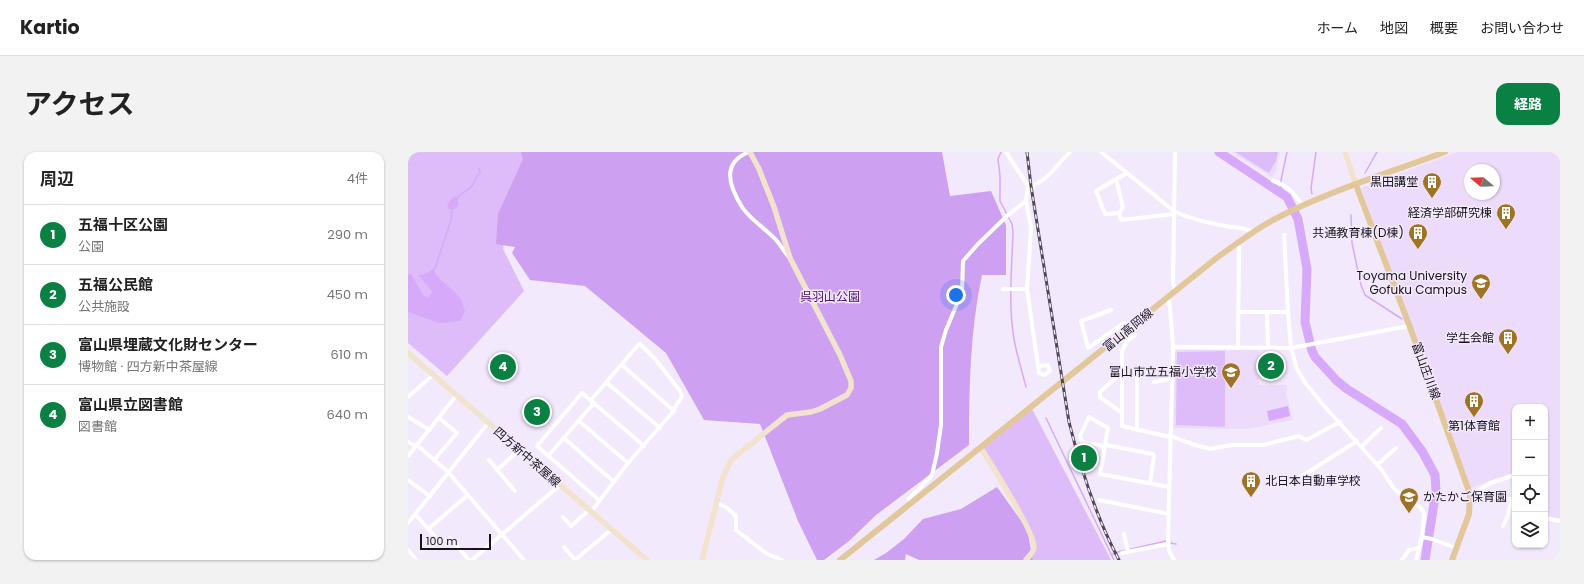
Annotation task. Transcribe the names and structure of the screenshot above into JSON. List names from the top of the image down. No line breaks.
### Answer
{"streets":{"main road":["富山高岡線","富山庄川線"],"street":["四方新中茶屋線"]},"crossings":[["富山高岡線","富山庄川線"]],"parks":["呉羽山公園"],"places":{"building":["黒田講堂","経済学部研究棟","共通教育棟(D棟)","学生会館","第1体育館","北日本自動車学校"],"school or university":["Toyama University Gofuku Campus","富山市立五福小学校","かたかご保育園"]},"scale_bar":"100 m","north":"left","page":{"header":"Kartio","nav":["ホーム","地図","概要","お問い合わせ"],"title":"アクセス","buttons":"経路","heading":["周辺","4件"],"list":[{"mark":"1","name":"五福十区公園","note":"公園","value":"290 m"},{"mark":"2","name":"五福公民館","note":"公共施設","value":"450 m"},{"mark":"3","name":"富山県埋蔵文化財センター","note":"博物館 · 四方新中茶屋線","value":"610 m"},{"mark":"4","name":"富山県立図書館","note":"図書館","value":"640 m"}],"pins":["2","4","3","1"],"map_buttons":["+","−"],"scale":"100 m"}}
